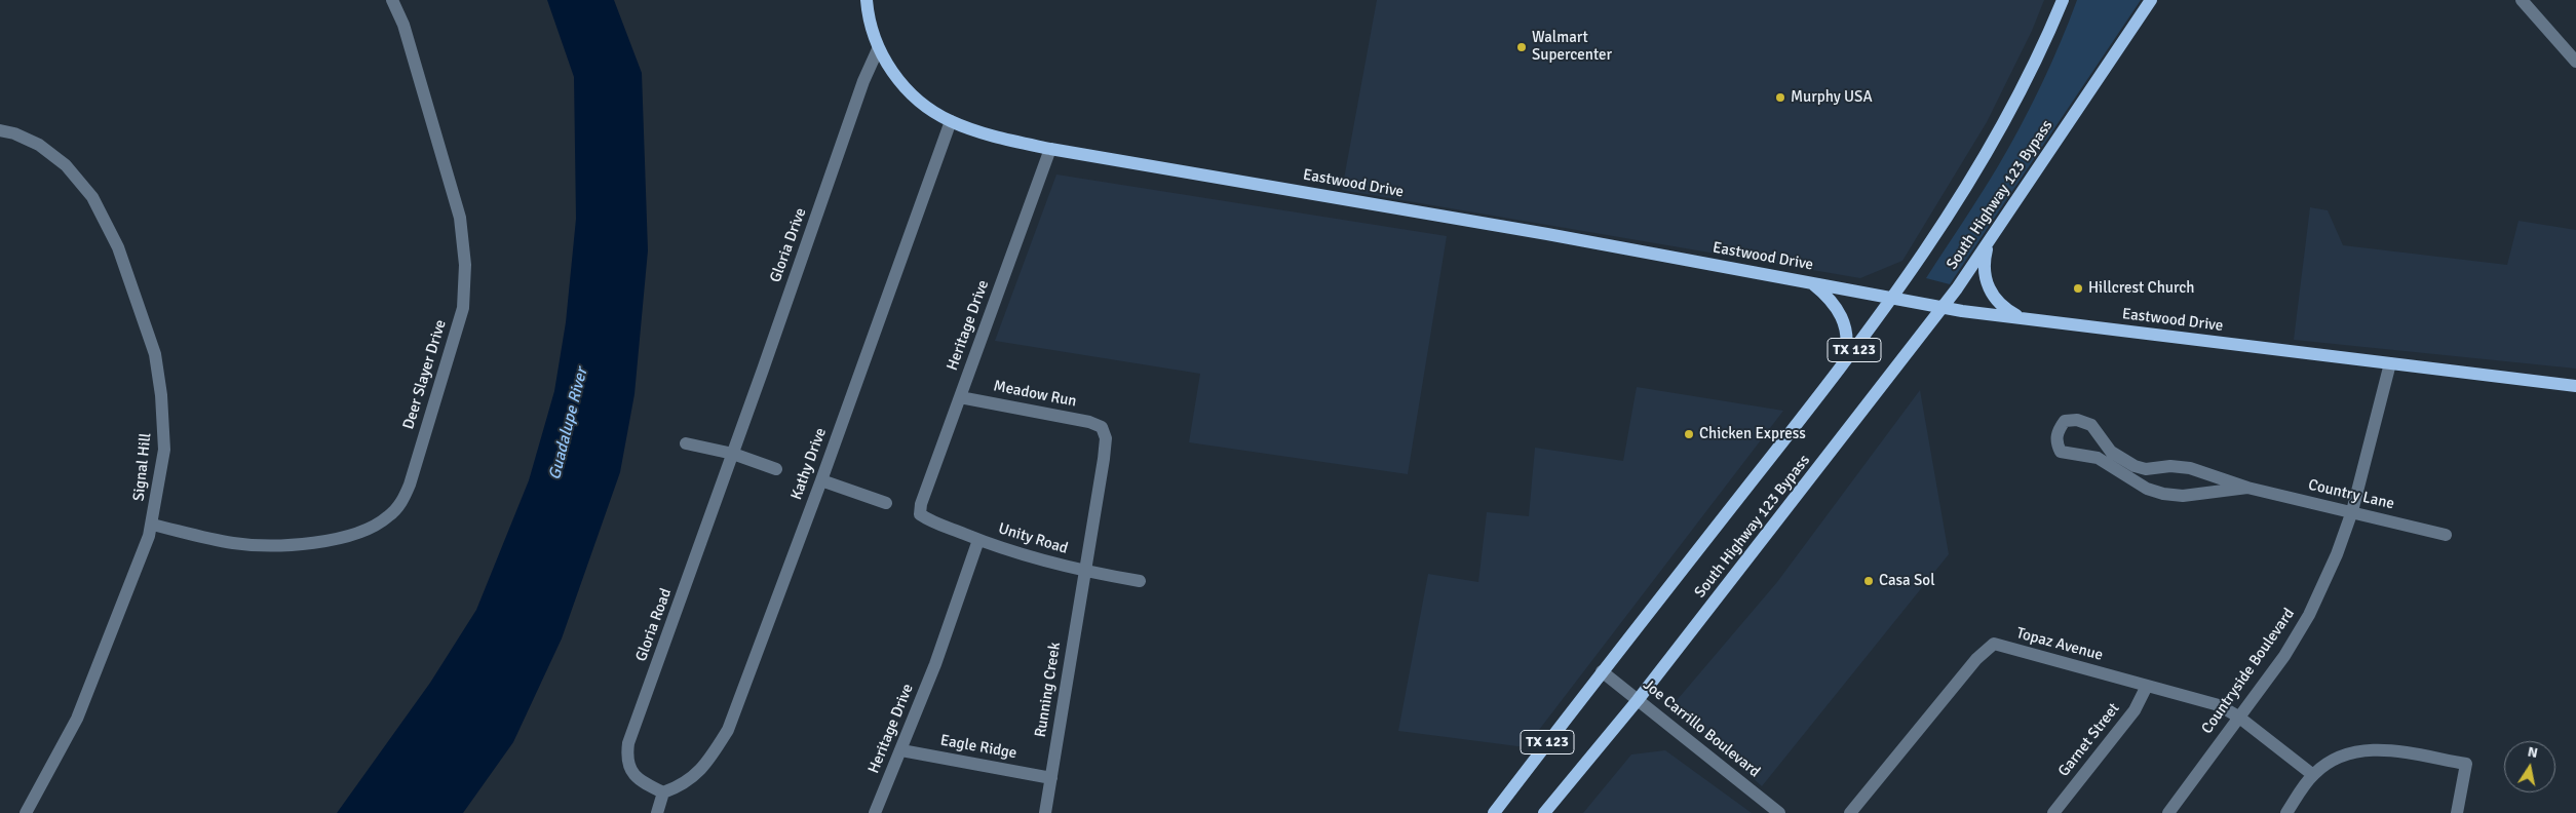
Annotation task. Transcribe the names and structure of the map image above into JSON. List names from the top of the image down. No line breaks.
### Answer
{"streets":{"main road":["Eastwood Drive","South Highway 123 Bypass","TX 123"],"street":["Gloria Drive","Heritage Drive","Deer Slayer Drive","Meadow Run","Kathy Drive","Signal Hill","Country Lane","Unity Road","Gloria Road","Topaz Avenue","Countryside Boulevard","Running Creek","Joe Carrillo Boulevard","Garnet Street","Eagle Ridge"]},"crossings":[["Eastwood Drive","South Highway 123 Bypass"],["Eastwood Drive","Gloria Drive"],["Eastwood Drive","Heritage Drive"],["Eastwood Drive","Kathy Drive"],["Eastwood Drive","Countryside Boulevard"],["South Highway 123 Bypass","Joe Carrillo Boulevard"],["Gloria Drive","Gloria Road"],["Heritage Drive","Meadow Run"],["Heritage Drive","Unity Road"],["Heritage Drive","Eagle Ridge"],["Deer Slayer Drive","Signal Hill"],["Meadow Run","Running Creek"],["Kathy Drive","Gloria Road"],["Country Lane","Countryside Boulevard"],["Unity Road","Running Creek"],["Topaz Avenue","Countryside Boulevard"],["Topaz Avenue","Garnet Street"],["Running Creek","Eagle Ridge"]],"water":["Guadalupe River"],"places":["Walmart Supercenter","Murphy USA","Hillcrest Church","Chicken Express","Casa Sol"],"north":"top"}
